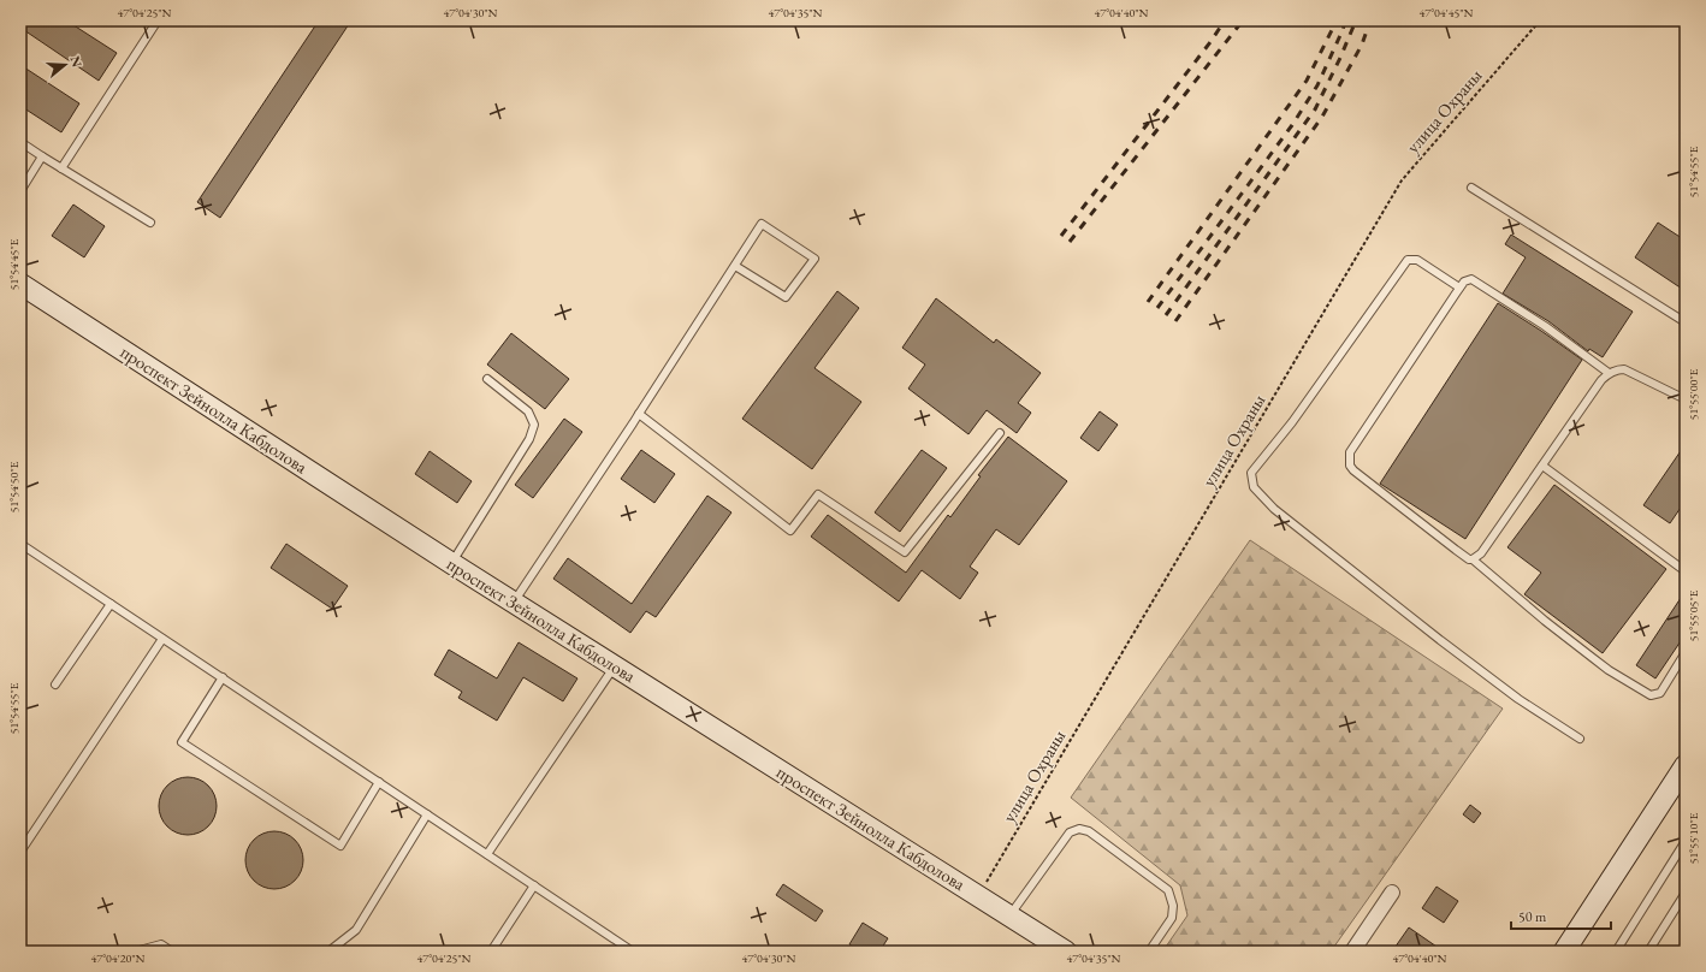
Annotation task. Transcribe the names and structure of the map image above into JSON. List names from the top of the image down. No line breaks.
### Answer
{"streets":{"main road":["проспект Зейнолла Кабдолова"],"path":["улица Охраны"]},"crossings":[["улица Охраны","проспект Зейнолла Кабдолова"]],"scale_bar":"50 m","north":"right","coordinates":["47°04'25\"N","47°04'30\"N","47°04'35\"N","47°04'40\"N","47°04'45\"N","51°54'55\"E","51°54'45\"E","51°55'00\"E","51°54'50\"E","51°55'05\"E","51°55'10\"E","47°04'20\"N"]}
